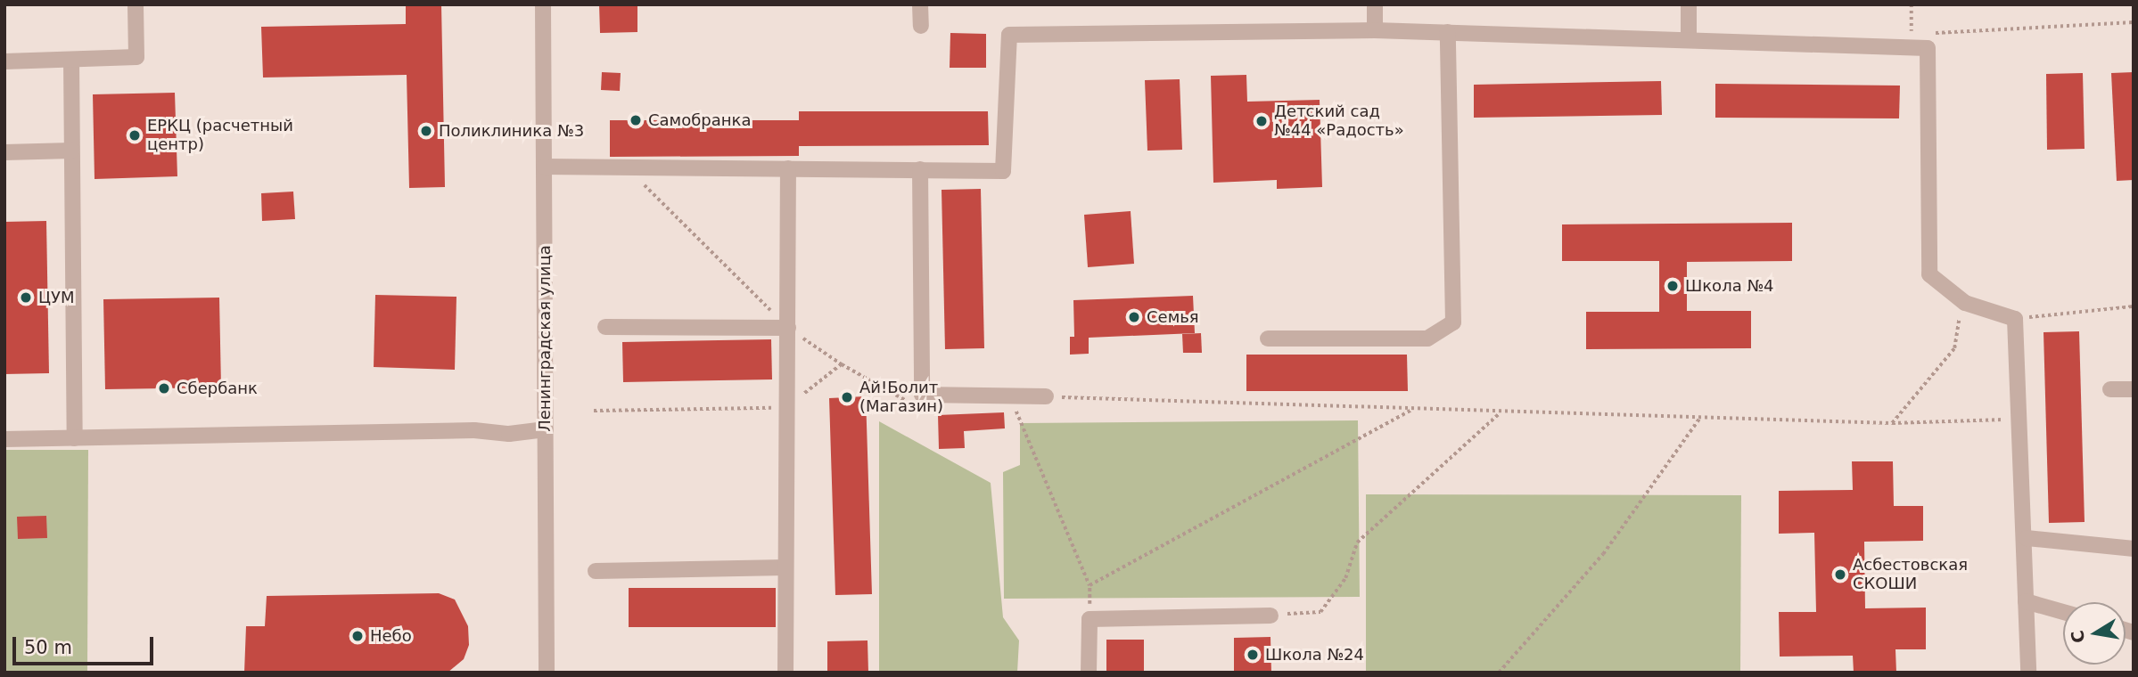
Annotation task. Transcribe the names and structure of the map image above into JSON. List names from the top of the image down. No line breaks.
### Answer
{"streets":{"street":["Ленинградская улица"]},"places":["Самобранка","Детский сад №44 «Радость»","Поликлиника №3","ЕРКЦ (расчетный центр)","Школа №4","ЦУМ","Семья","Сбербанк","Ай!Болит (Магазин)","Асбестовская СКОШИ","Небо","Школа №24"],"scale_bar":"50 m","north":"left"}
